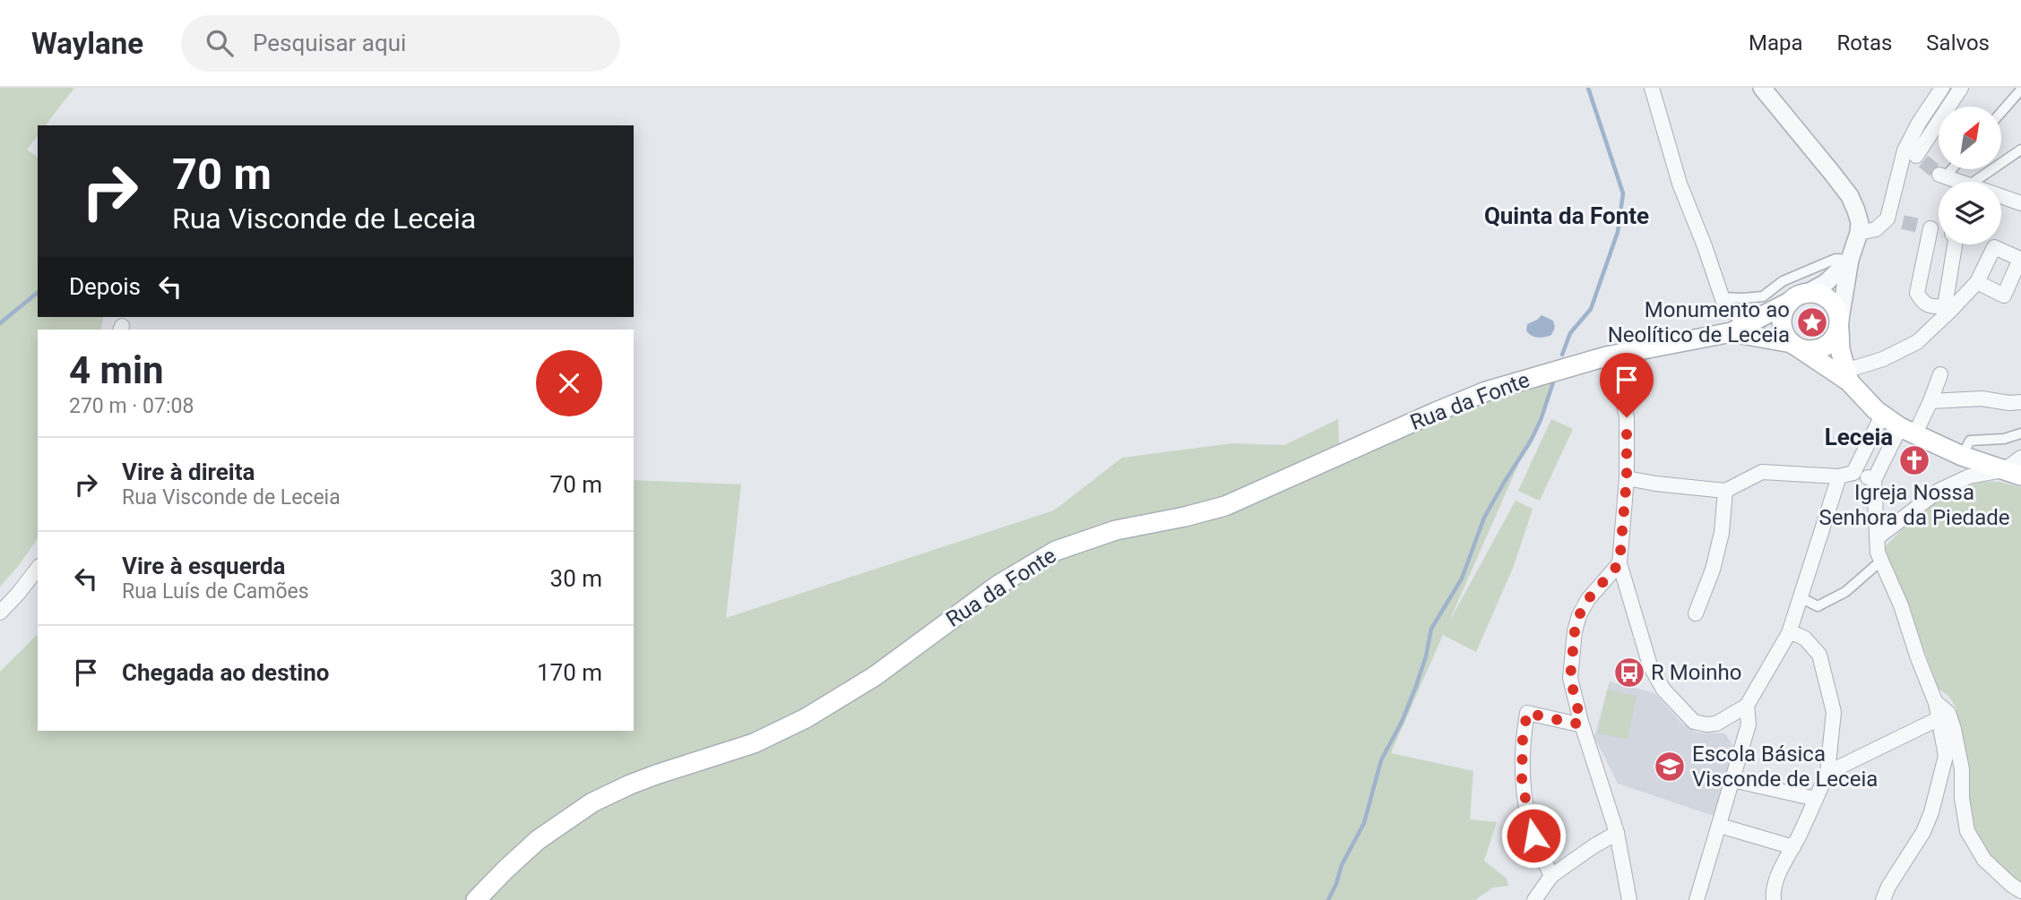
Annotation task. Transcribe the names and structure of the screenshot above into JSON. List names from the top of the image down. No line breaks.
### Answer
{"streets":{"main road":["Rua da Fonte"]},"districts":["Quinta da Fonte","Leceia"],"places":{"place":["Monumento ao Neolítico de Leceia"],"church":["Igreja Nossa Senhora da Piedade"],"bus stop":["R Moinho"],"school or university":["Escola Básica Visconde de Leceia"]},"north":"top right","page":{"header":"Waylane","search":"Pesquisar aqui","nav":["Mapa","Rotas","Salvos"],"turn":["70 m","Rua Visconde de Leceia"],"then":"Depois","heading":["4 min","270 m · 07:08"],"list":[{"name":"Vire à direita","note":"Rua Visconde de Leceia","value":"70 m"},{"name":"Vire à esquerda","note":"Rua Luís de Camões","value":"30 m"},{"name":"Chegada ao destino","value":"170 m"}]}}
